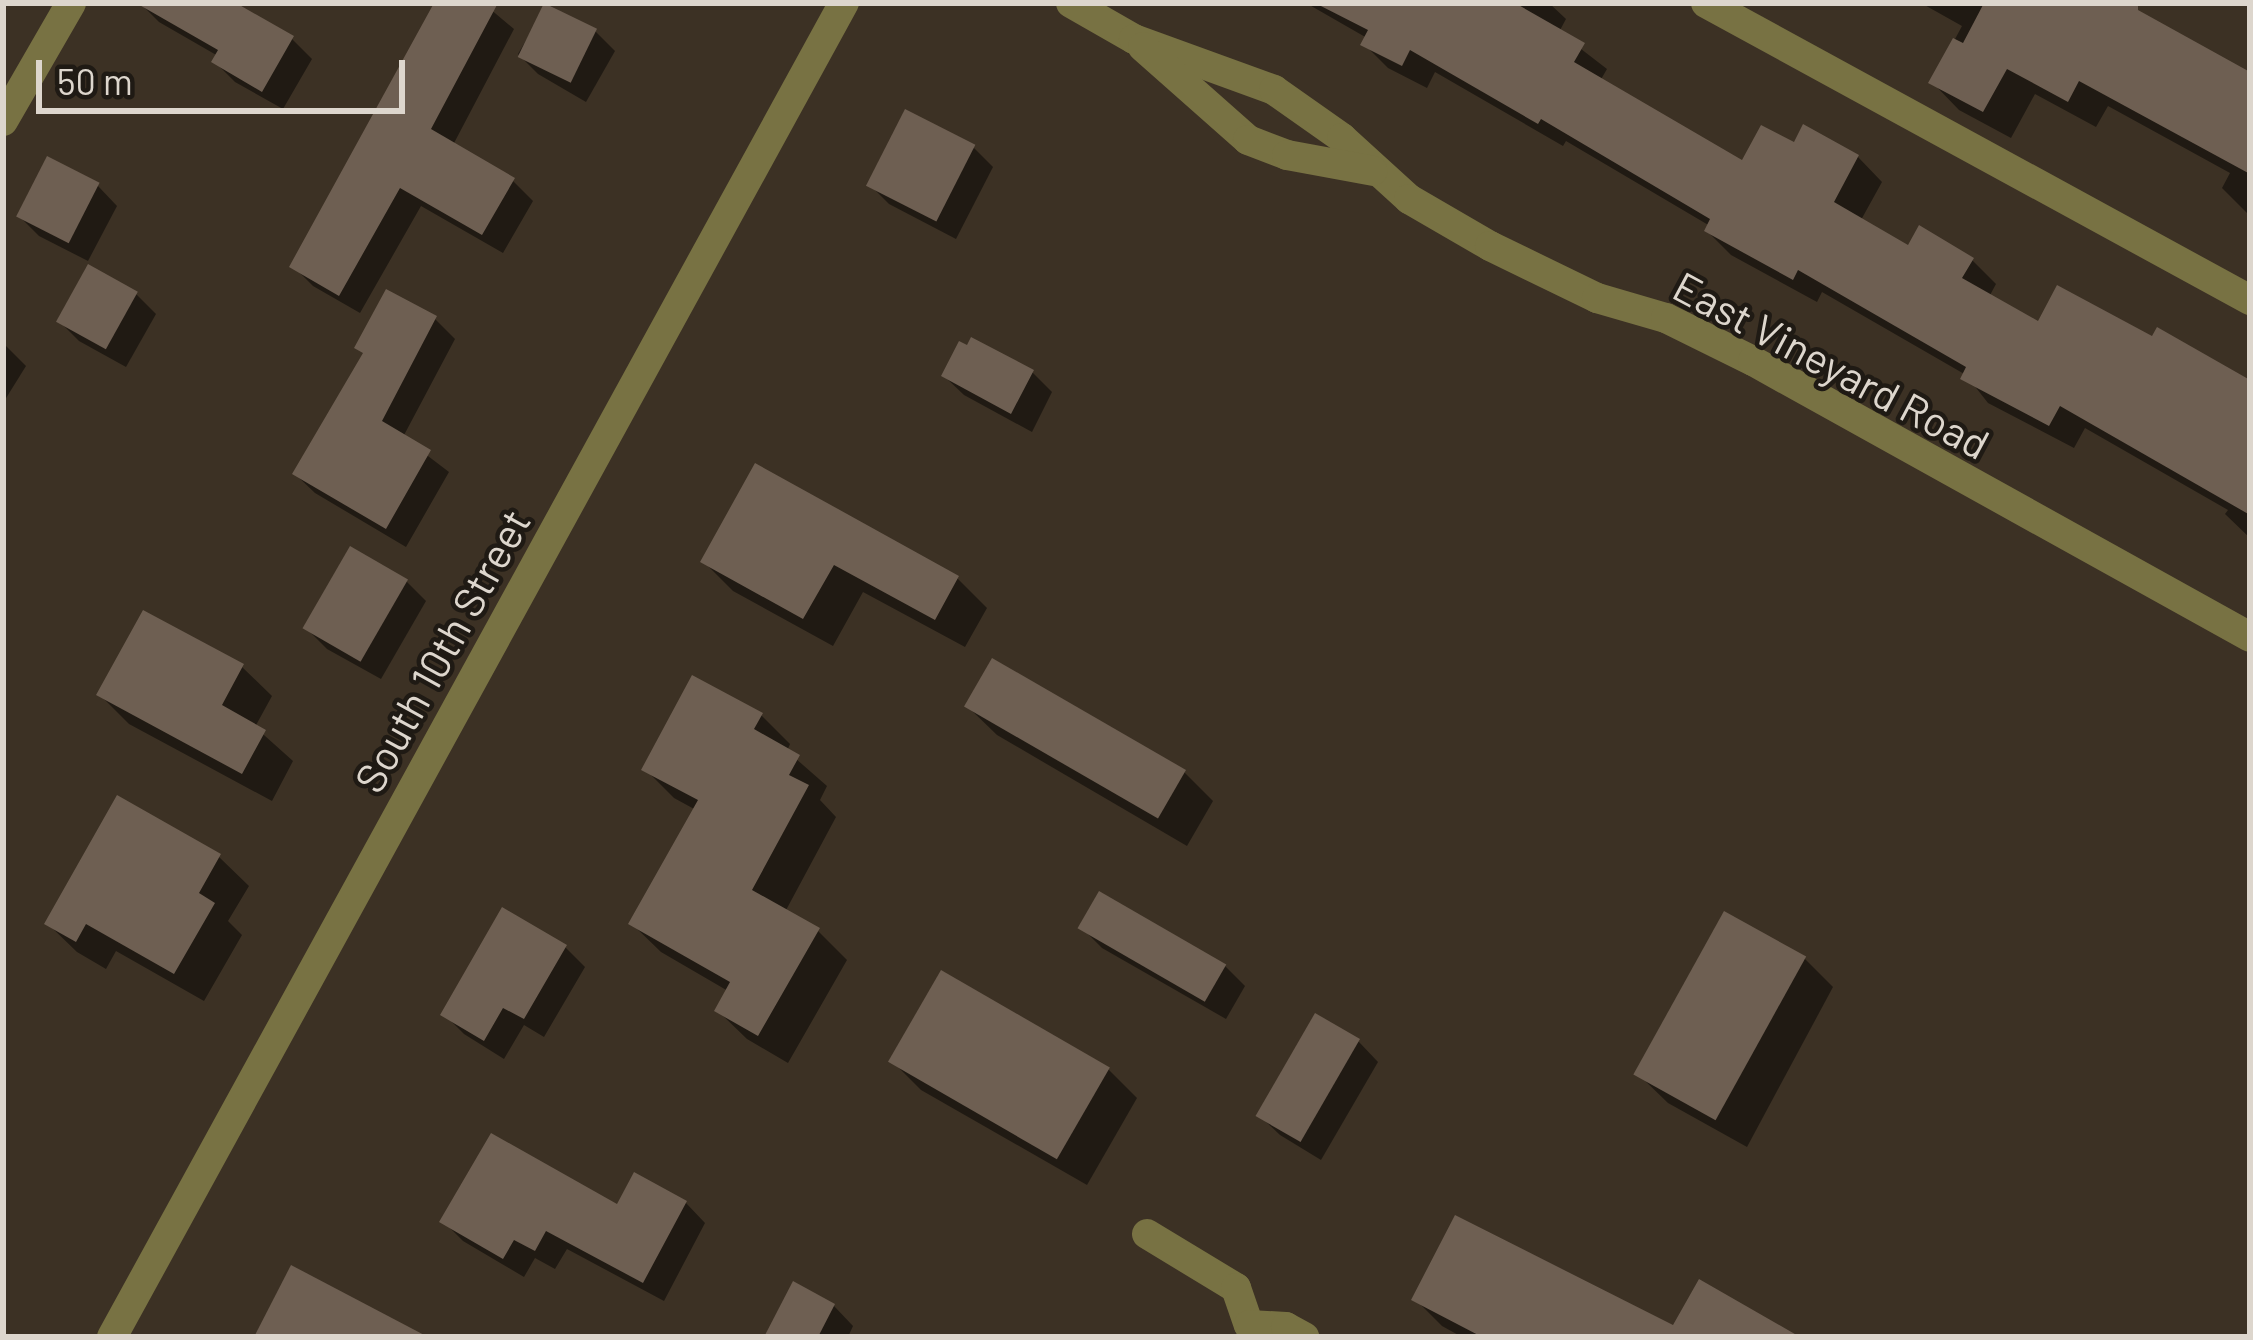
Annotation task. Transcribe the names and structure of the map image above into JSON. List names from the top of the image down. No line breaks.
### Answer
{"streets":{"street":["East Vineyard Road","South 10th Street"]},"scale_bar":"50 m"}
